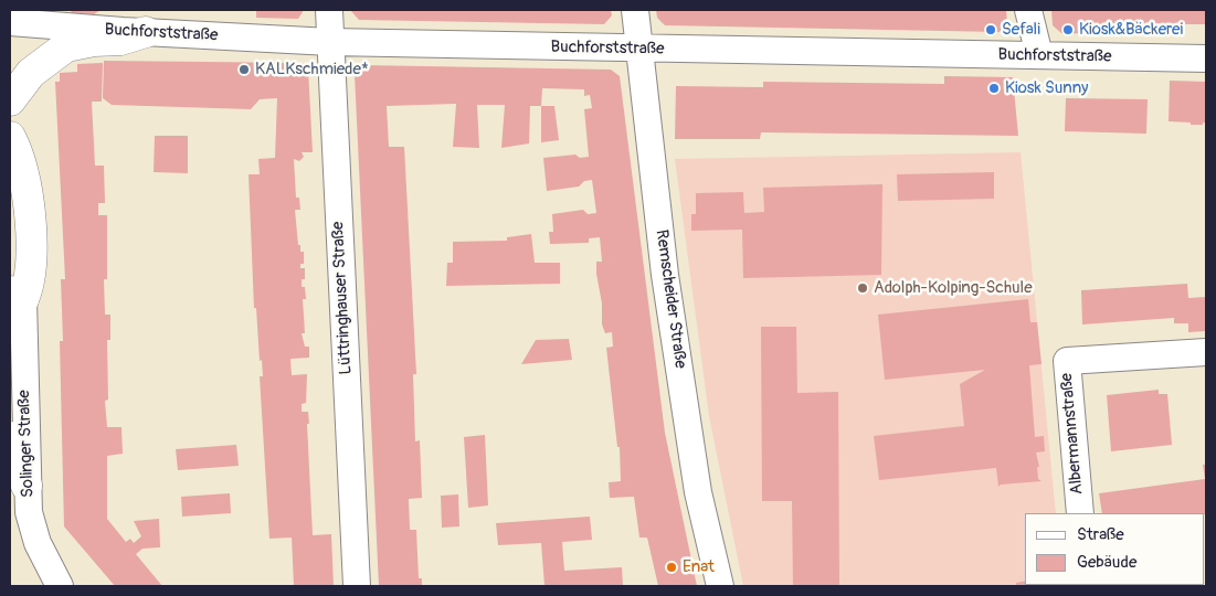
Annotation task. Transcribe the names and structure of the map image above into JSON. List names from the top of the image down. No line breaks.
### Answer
{"streets":{"main road":["Solinger Straße"],"street":["Buchforststraße","Lüttringhauser Straße","Remscheider Straße","Albermannstraße"]},"crossings":[["Buchforststraße","Lüttringhauser Straße"],["Buchforststraße","Remscheider Straße"]],"places":["Sefali","Kiosk&Bäckerei","KALKschmiede*","Kiosk Sunny","Adolph-Kolping-Schule","Enat"],"legend":["Straße","Gebäude"]}
